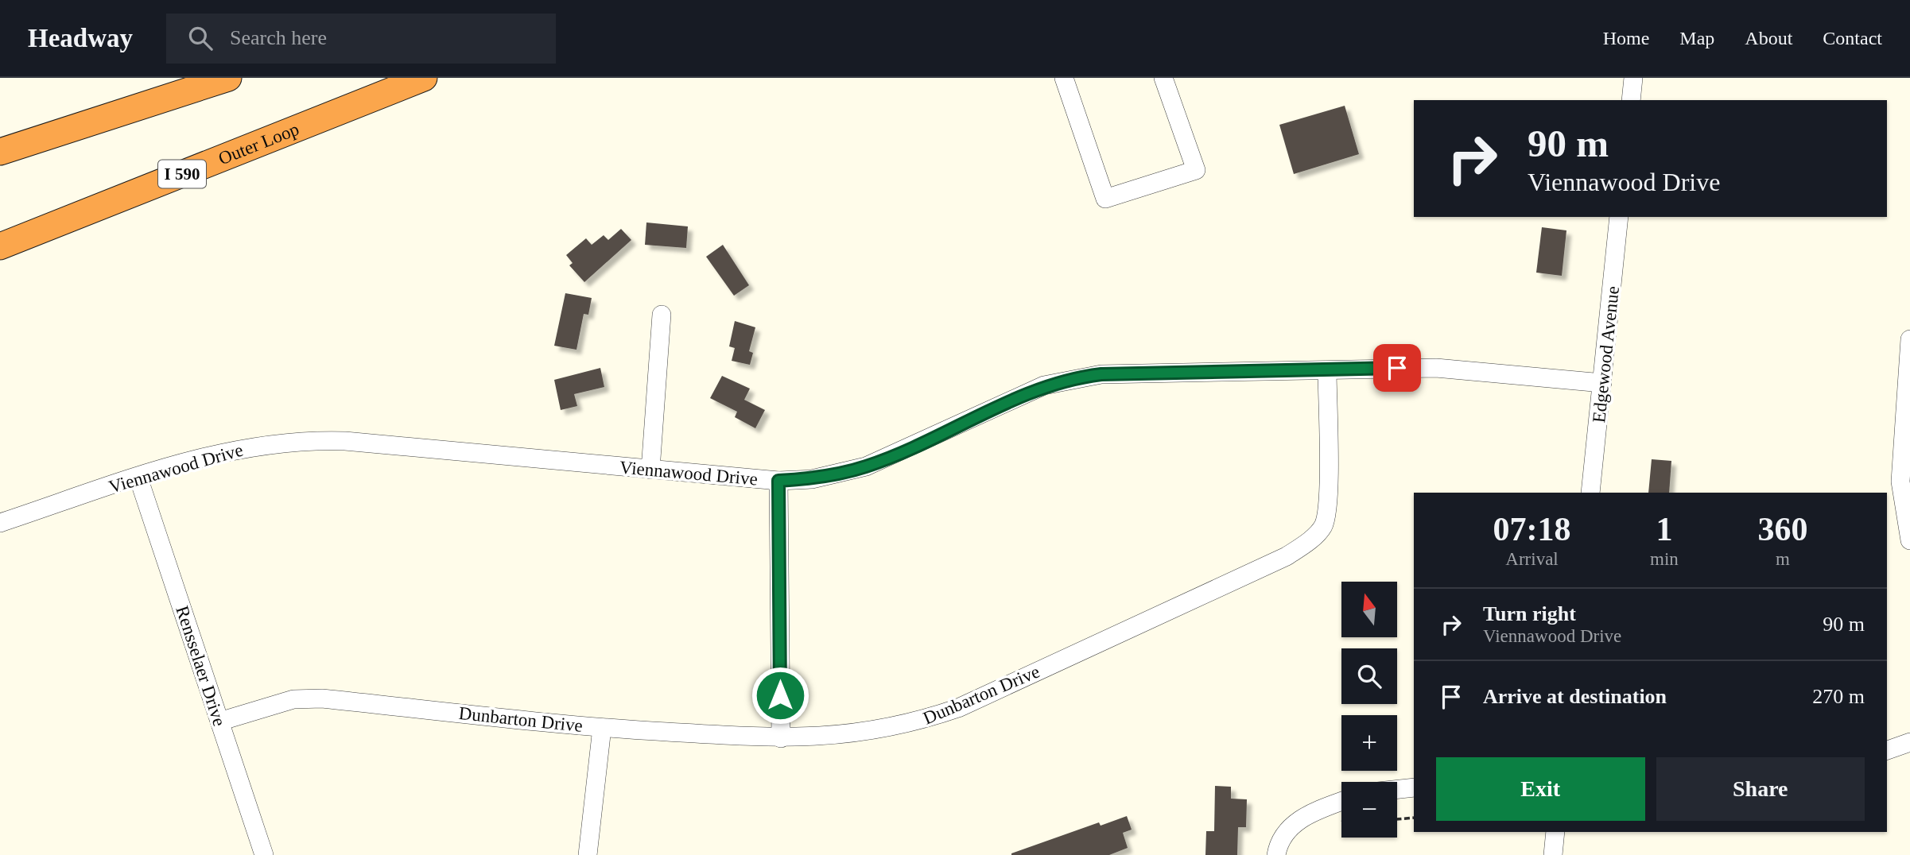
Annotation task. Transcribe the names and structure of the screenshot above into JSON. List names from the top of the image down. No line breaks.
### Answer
{"streets":{"highway":["Outer Loop","I 590"],"street":["Edgewood Avenue","Viennawood Drive","Rensselaer Drive","Dunbarton Drive"]},"crossings":[["Edgewood Avenue","Viennawood Drive"],["Viennawood Drive","Rensselaer Drive"],["Viennawood Drive","Dunbarton Drive"],["Rensselaer Drive","Dunbarton Drive"]],"north":"top","page":{"header":"Headway","search":"Search here","nav":["Home","Map","About","Contact"],"turn":["90 m","Viennawood Drive"],"eta":["07:18","Arrival","1","min","360","m"],"map_buttons":["+","−"],"list":[{"name":"Turn right","note":"Viennawood Drive","value":"90 m"},{"name":"Arrive at destination","value":"270 m"}],"buttons":["Exit","Share"]}}
